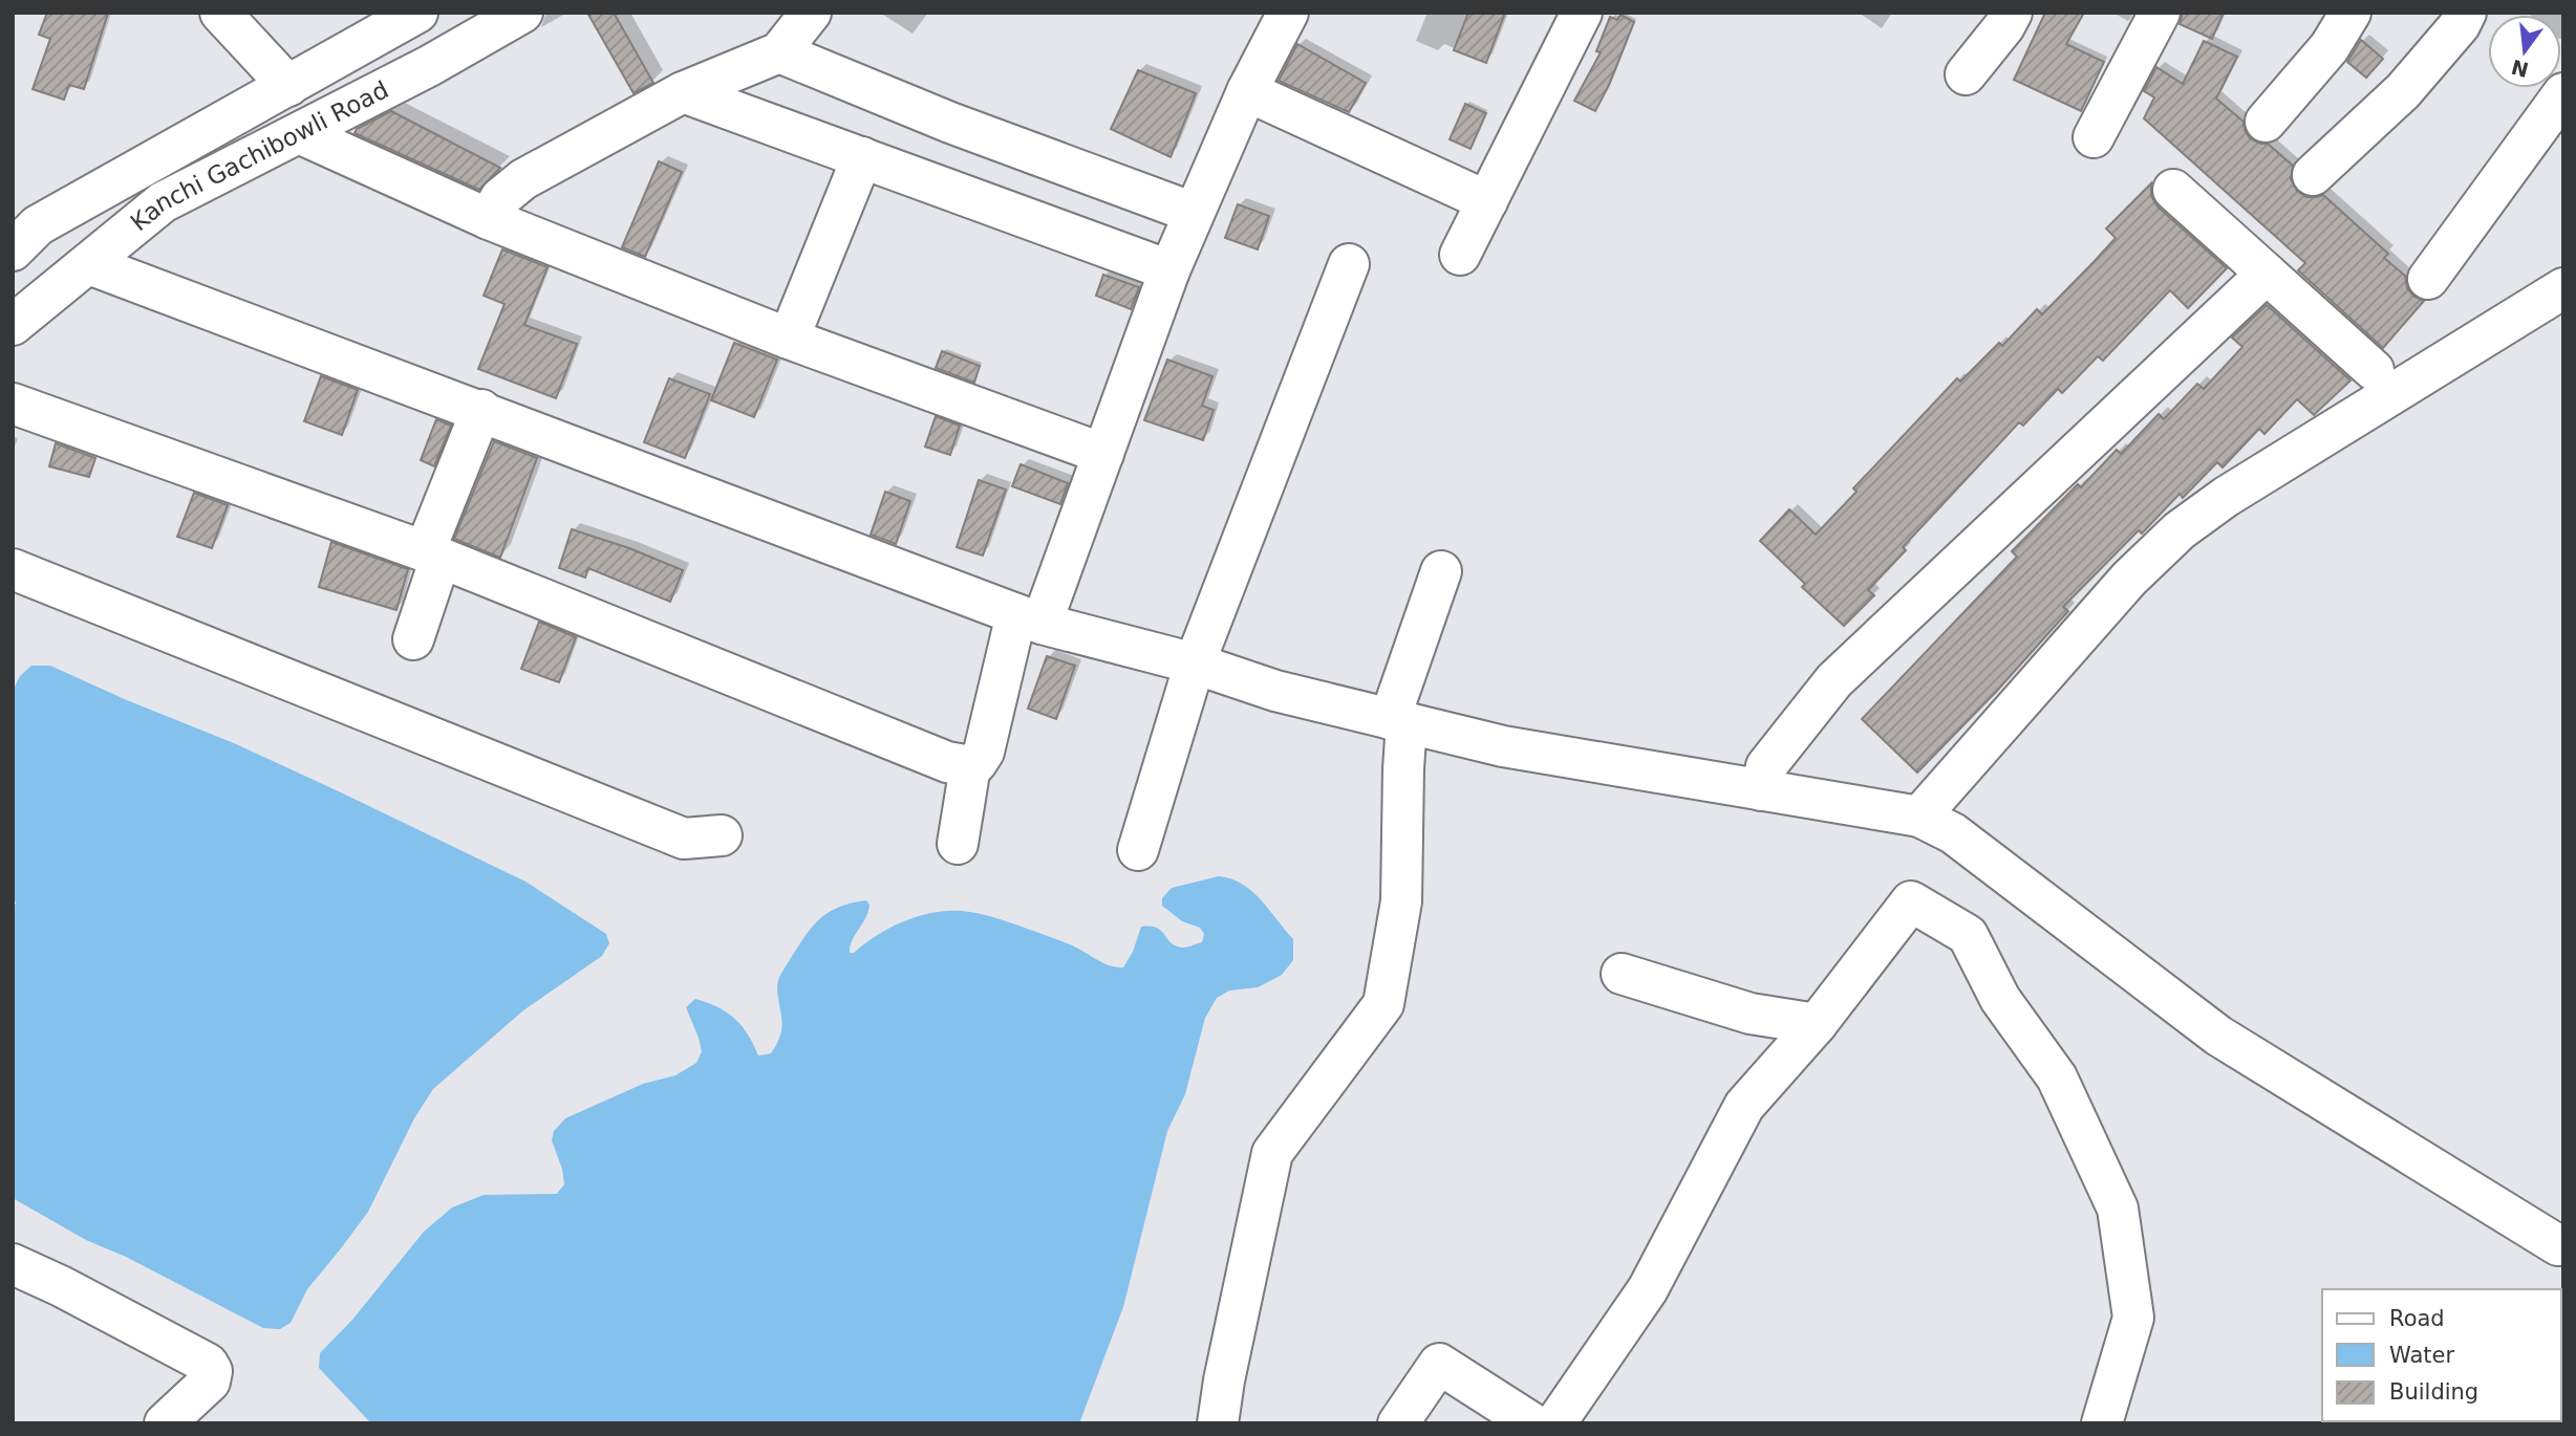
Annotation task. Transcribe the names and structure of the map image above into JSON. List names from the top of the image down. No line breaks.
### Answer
{"streets":{"street":["Kanchi Gachibowli Road"]},"legend":["Road","Water","Building"],"north":"bottom"}
